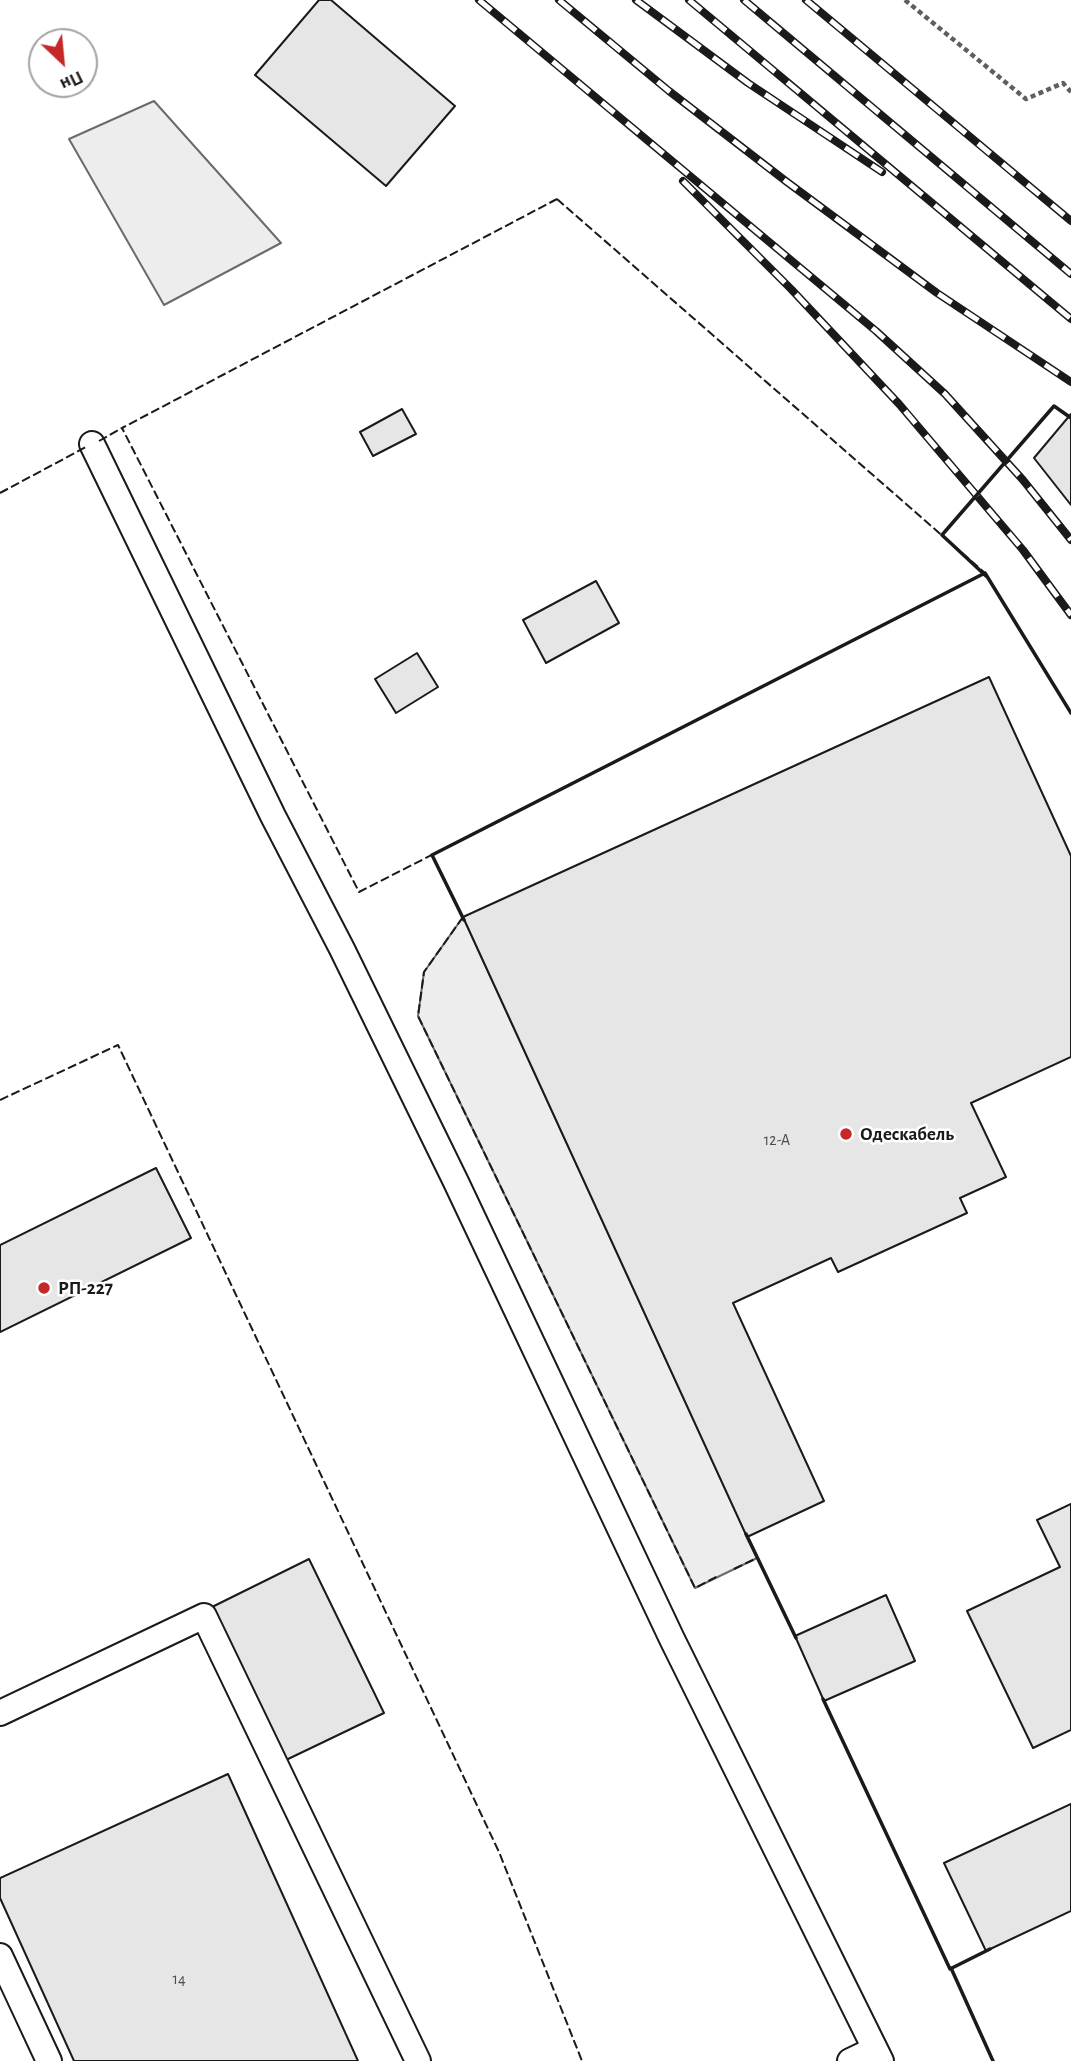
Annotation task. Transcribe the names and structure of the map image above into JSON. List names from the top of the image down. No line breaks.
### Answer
{"places":["Одескабель","РП-227"],"house_numbers":["12-А","14"],"north":"bottom right"}
